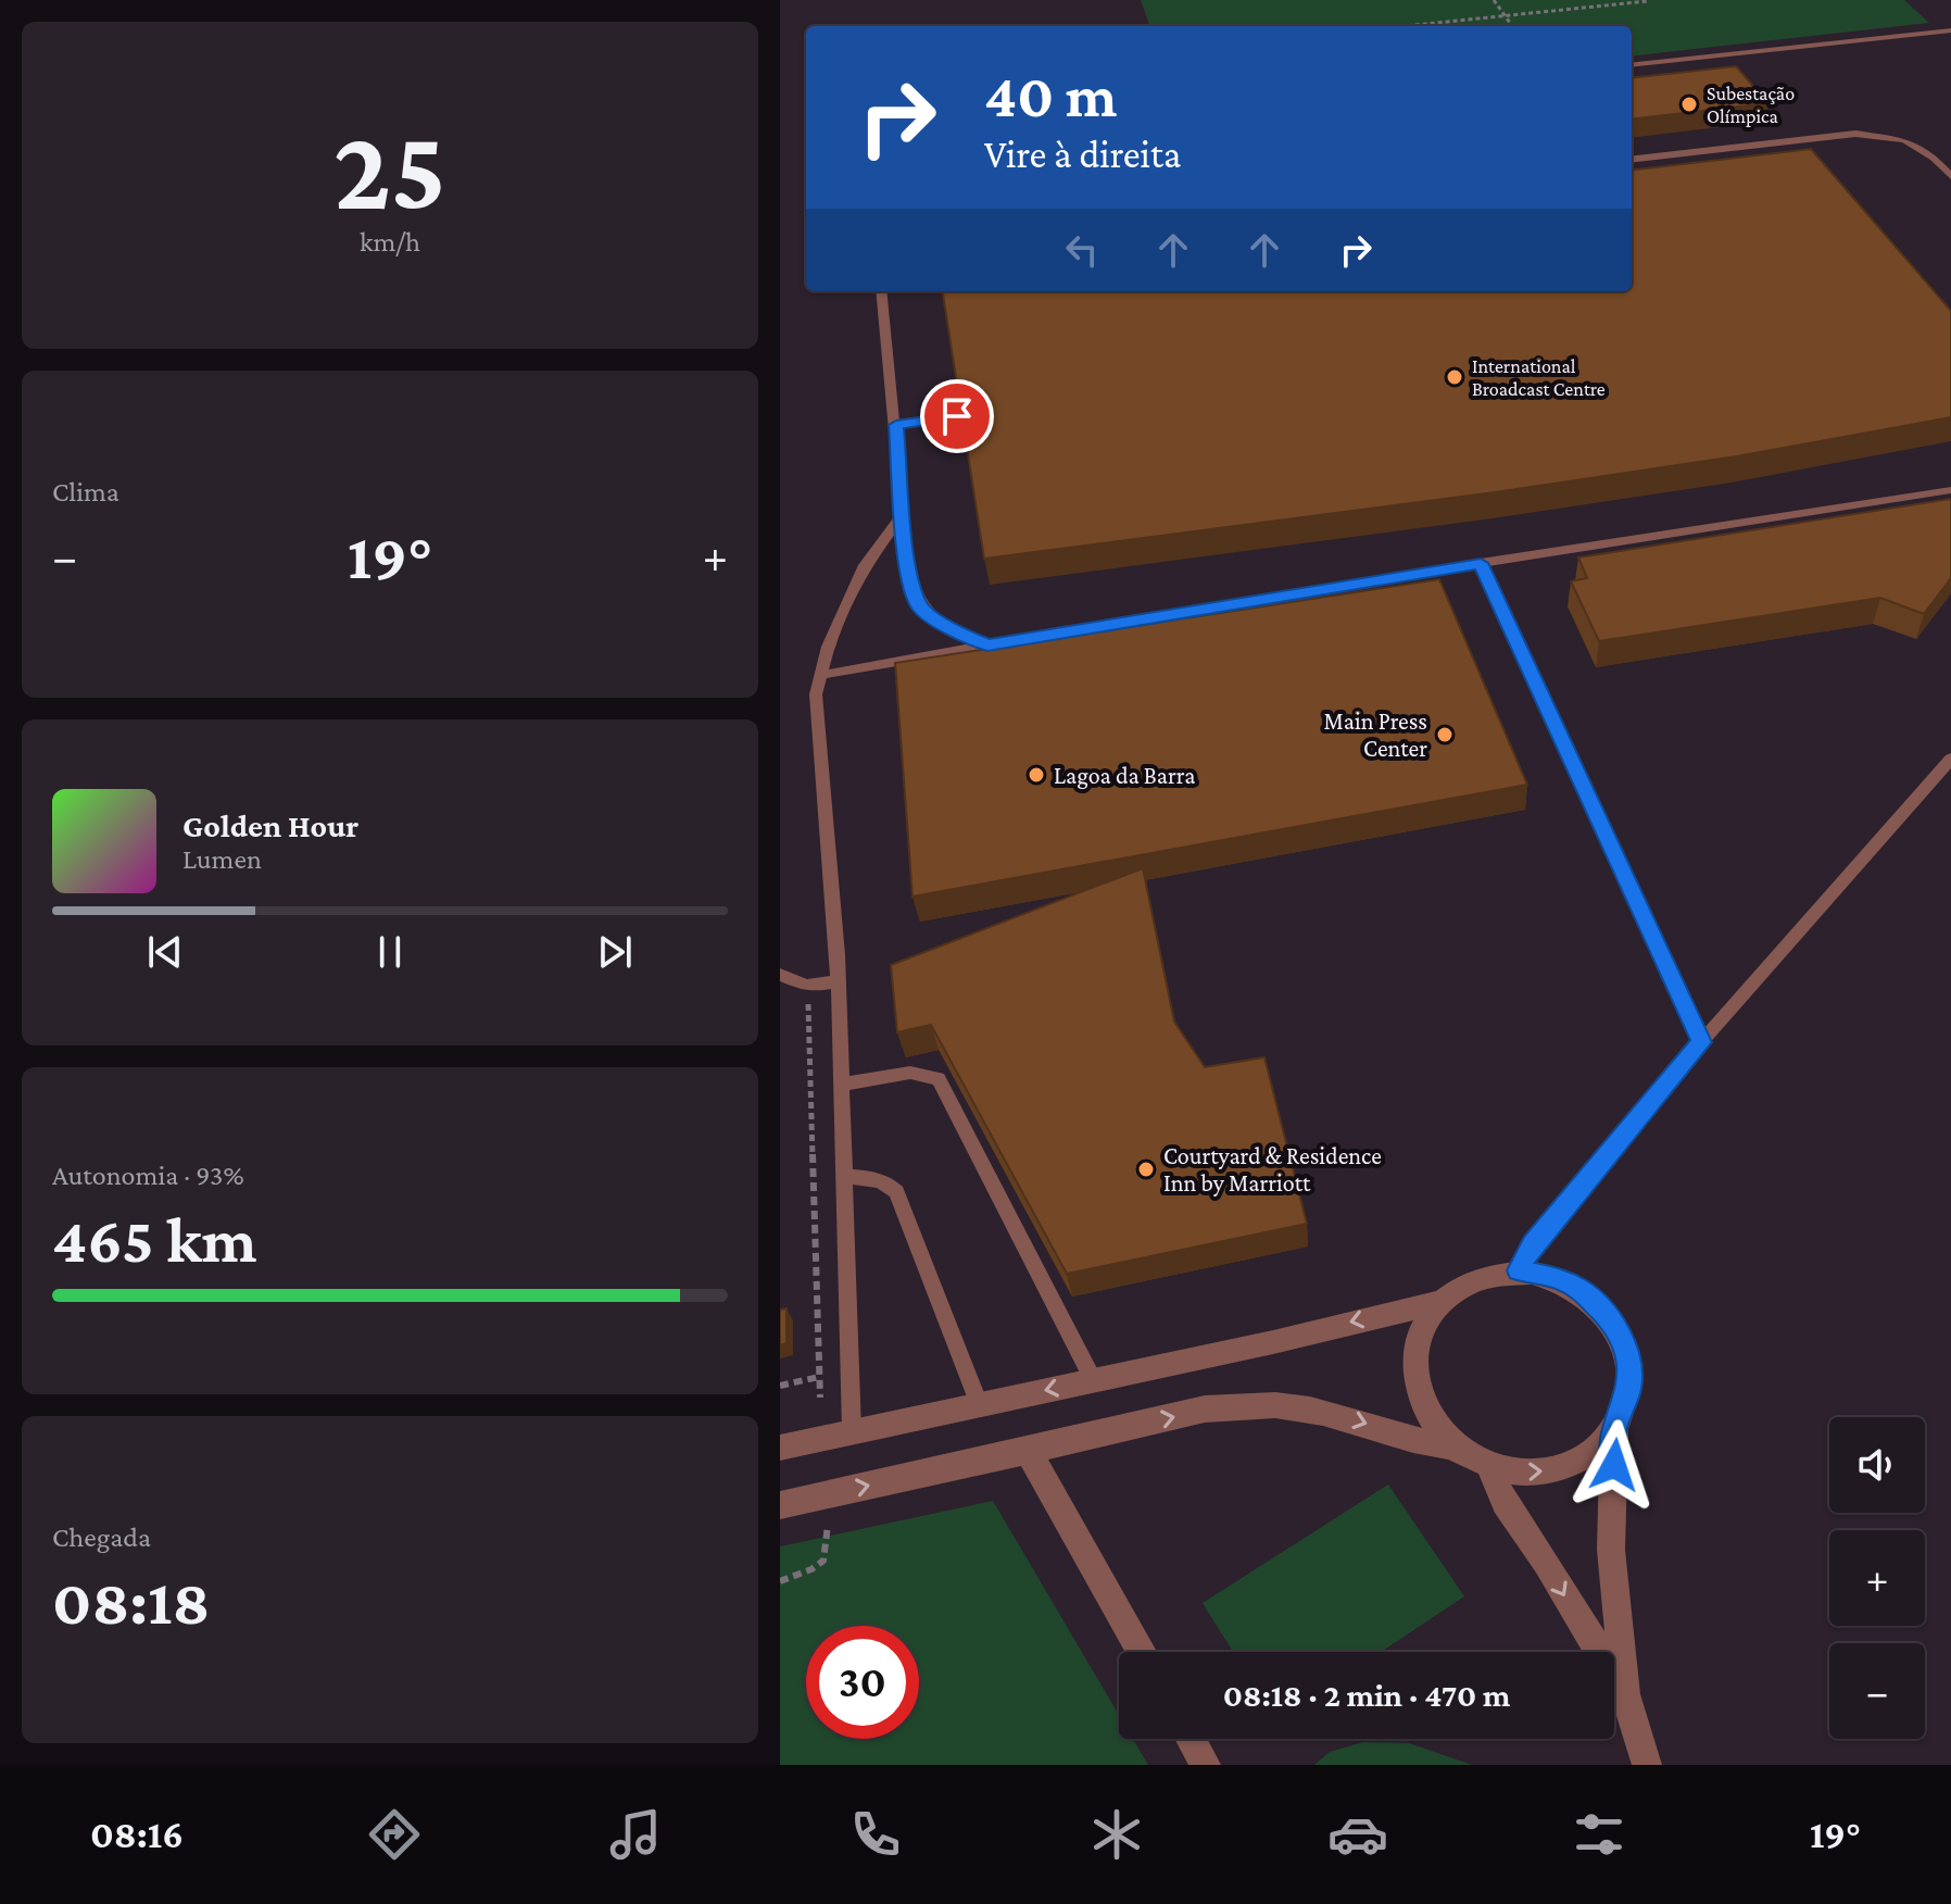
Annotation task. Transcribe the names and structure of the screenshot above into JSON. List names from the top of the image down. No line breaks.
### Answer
{"places":["Subestação Olímpica","International Broadcast Centre","Main Press Center","Lagoa da Barra","Courtyard & Residence Inn by Marriott"],"page":{"tile":[["25","km/h"],"Clima",["Autonomia · 93%","465 km"],["Chegada","08:18"]],"turn":["40 m","Vire à direita"],"heat":["−","19°","+"],"song":["Golden Hour","Lumen"],"map_buttons":["+","−"],"limit":"30","trip":"08:18 · 2 min · 470 m","tabs":["08:16","19°"]}}
